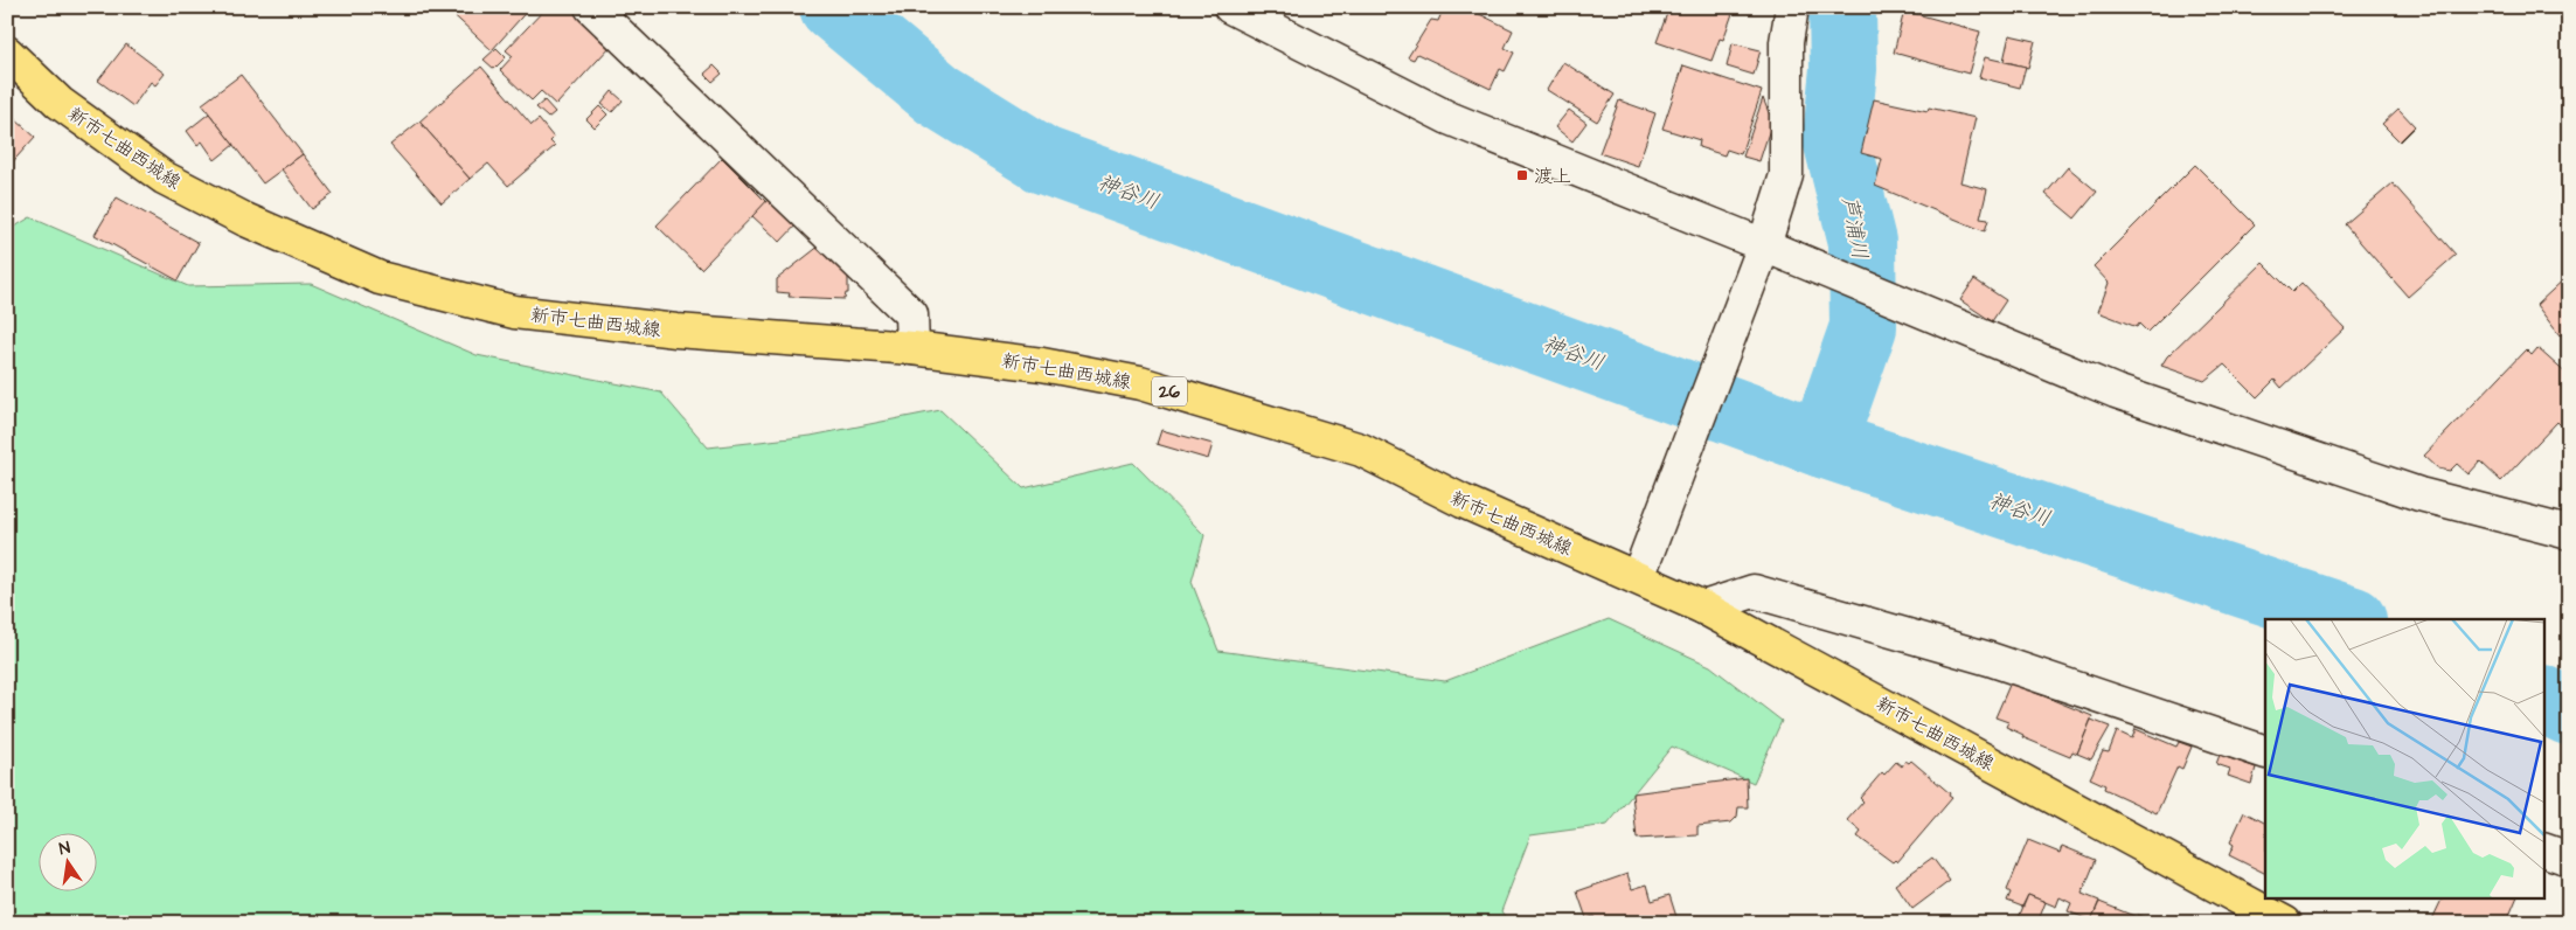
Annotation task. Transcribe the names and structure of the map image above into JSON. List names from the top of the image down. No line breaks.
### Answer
{"streets":{"main road":["新市七曲西城線","26"]},"water":["神谷川","芦浦川"],"places":{"transit":["渡上"]},"north":"top"}
